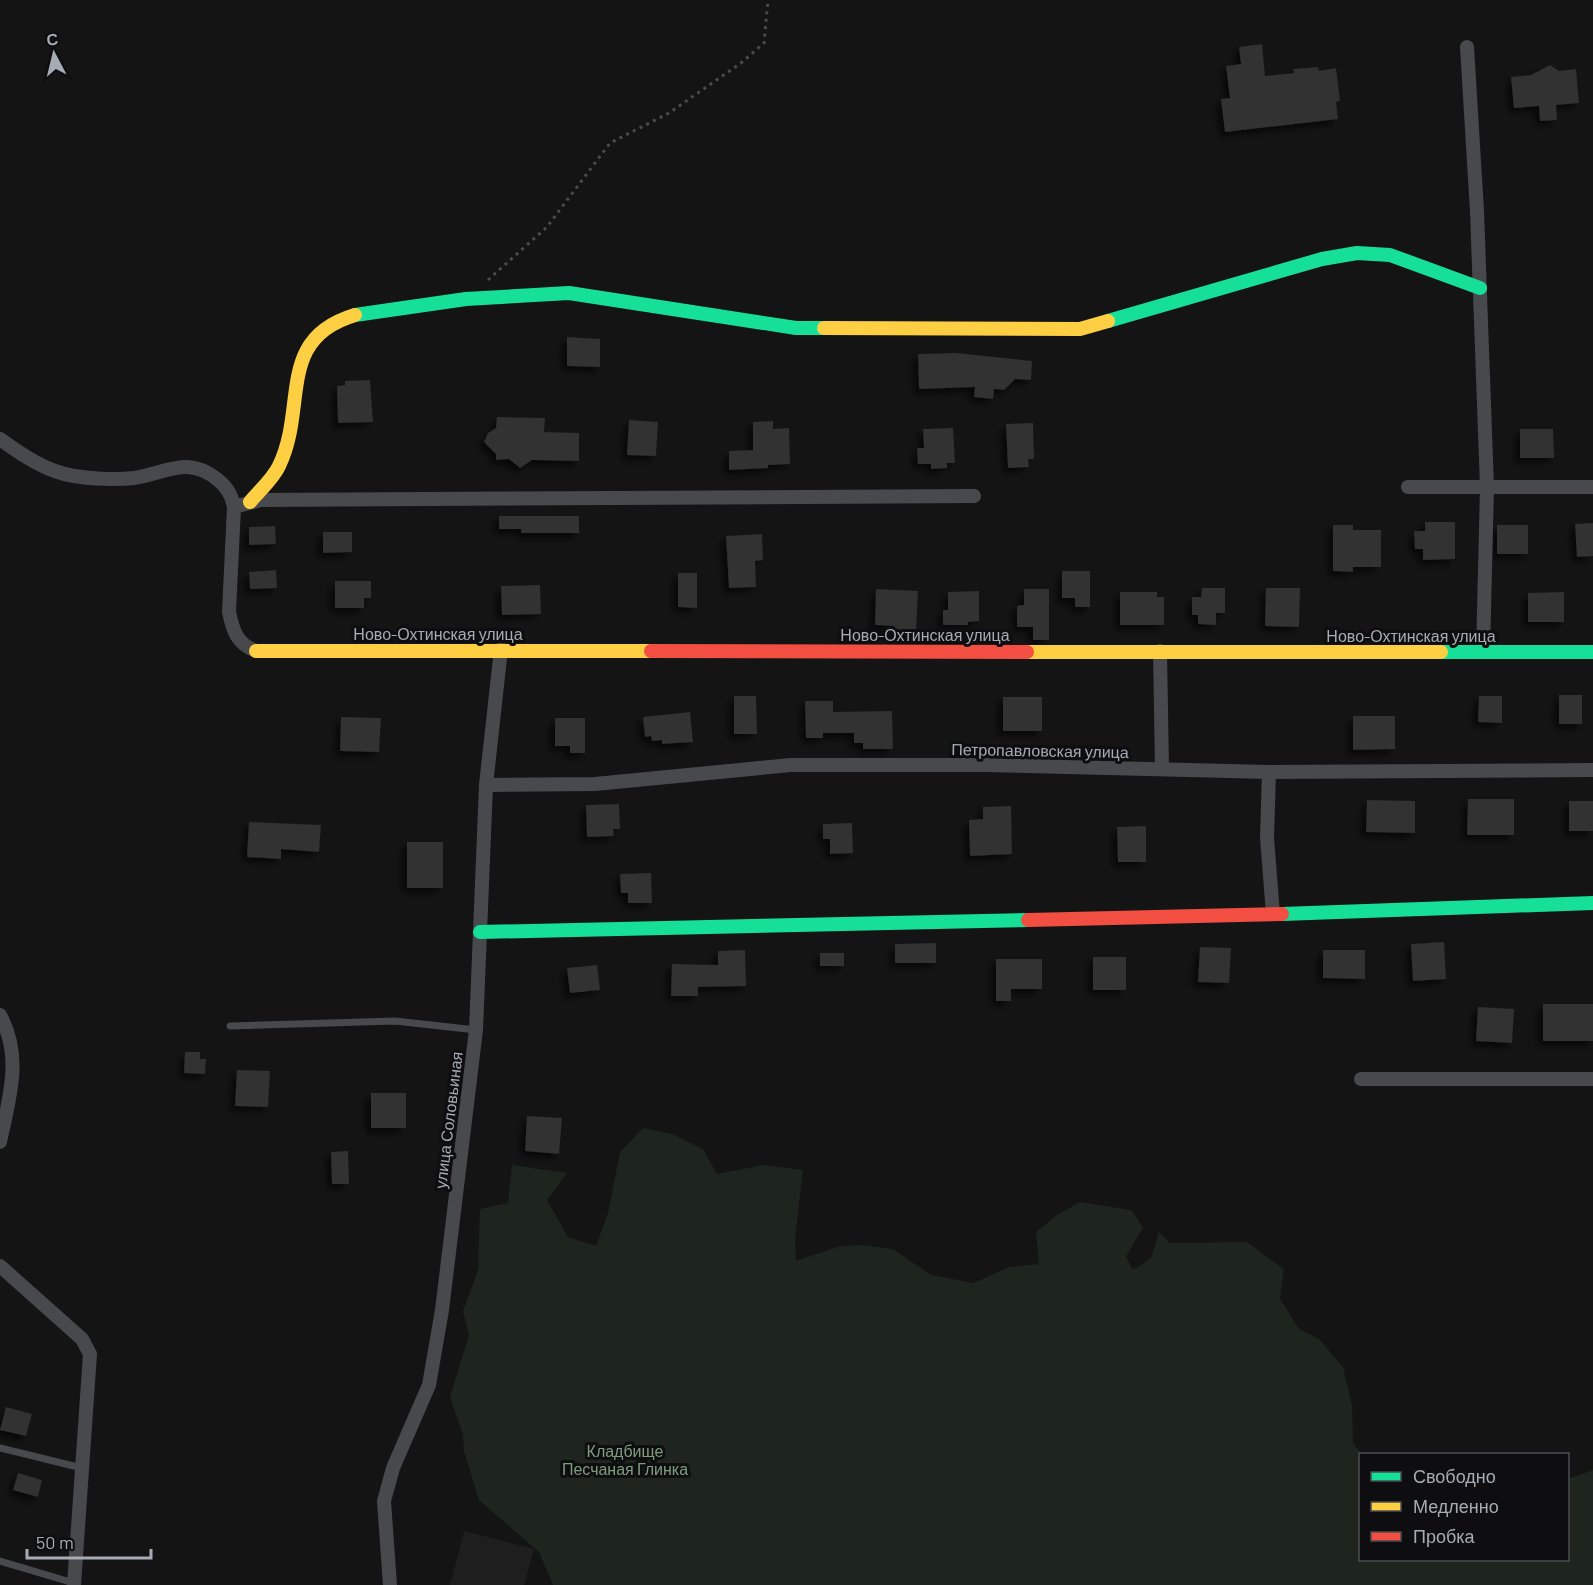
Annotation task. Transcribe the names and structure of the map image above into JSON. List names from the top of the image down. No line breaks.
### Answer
{"streets":{"street":["Ново-Охтинская улица","Петропавловская улица","улица Соловьиная"]},"crossings":[["Ново-Охтинская улица","улица Соловьиная"],["Петропавловская улица","улица Соловьиная"]],"parks":["Кладбище Песчаная Глинка"],"legend":["Свободно","Медленно","Пробка"],"scale_bar":"50 m","north":"top"}
